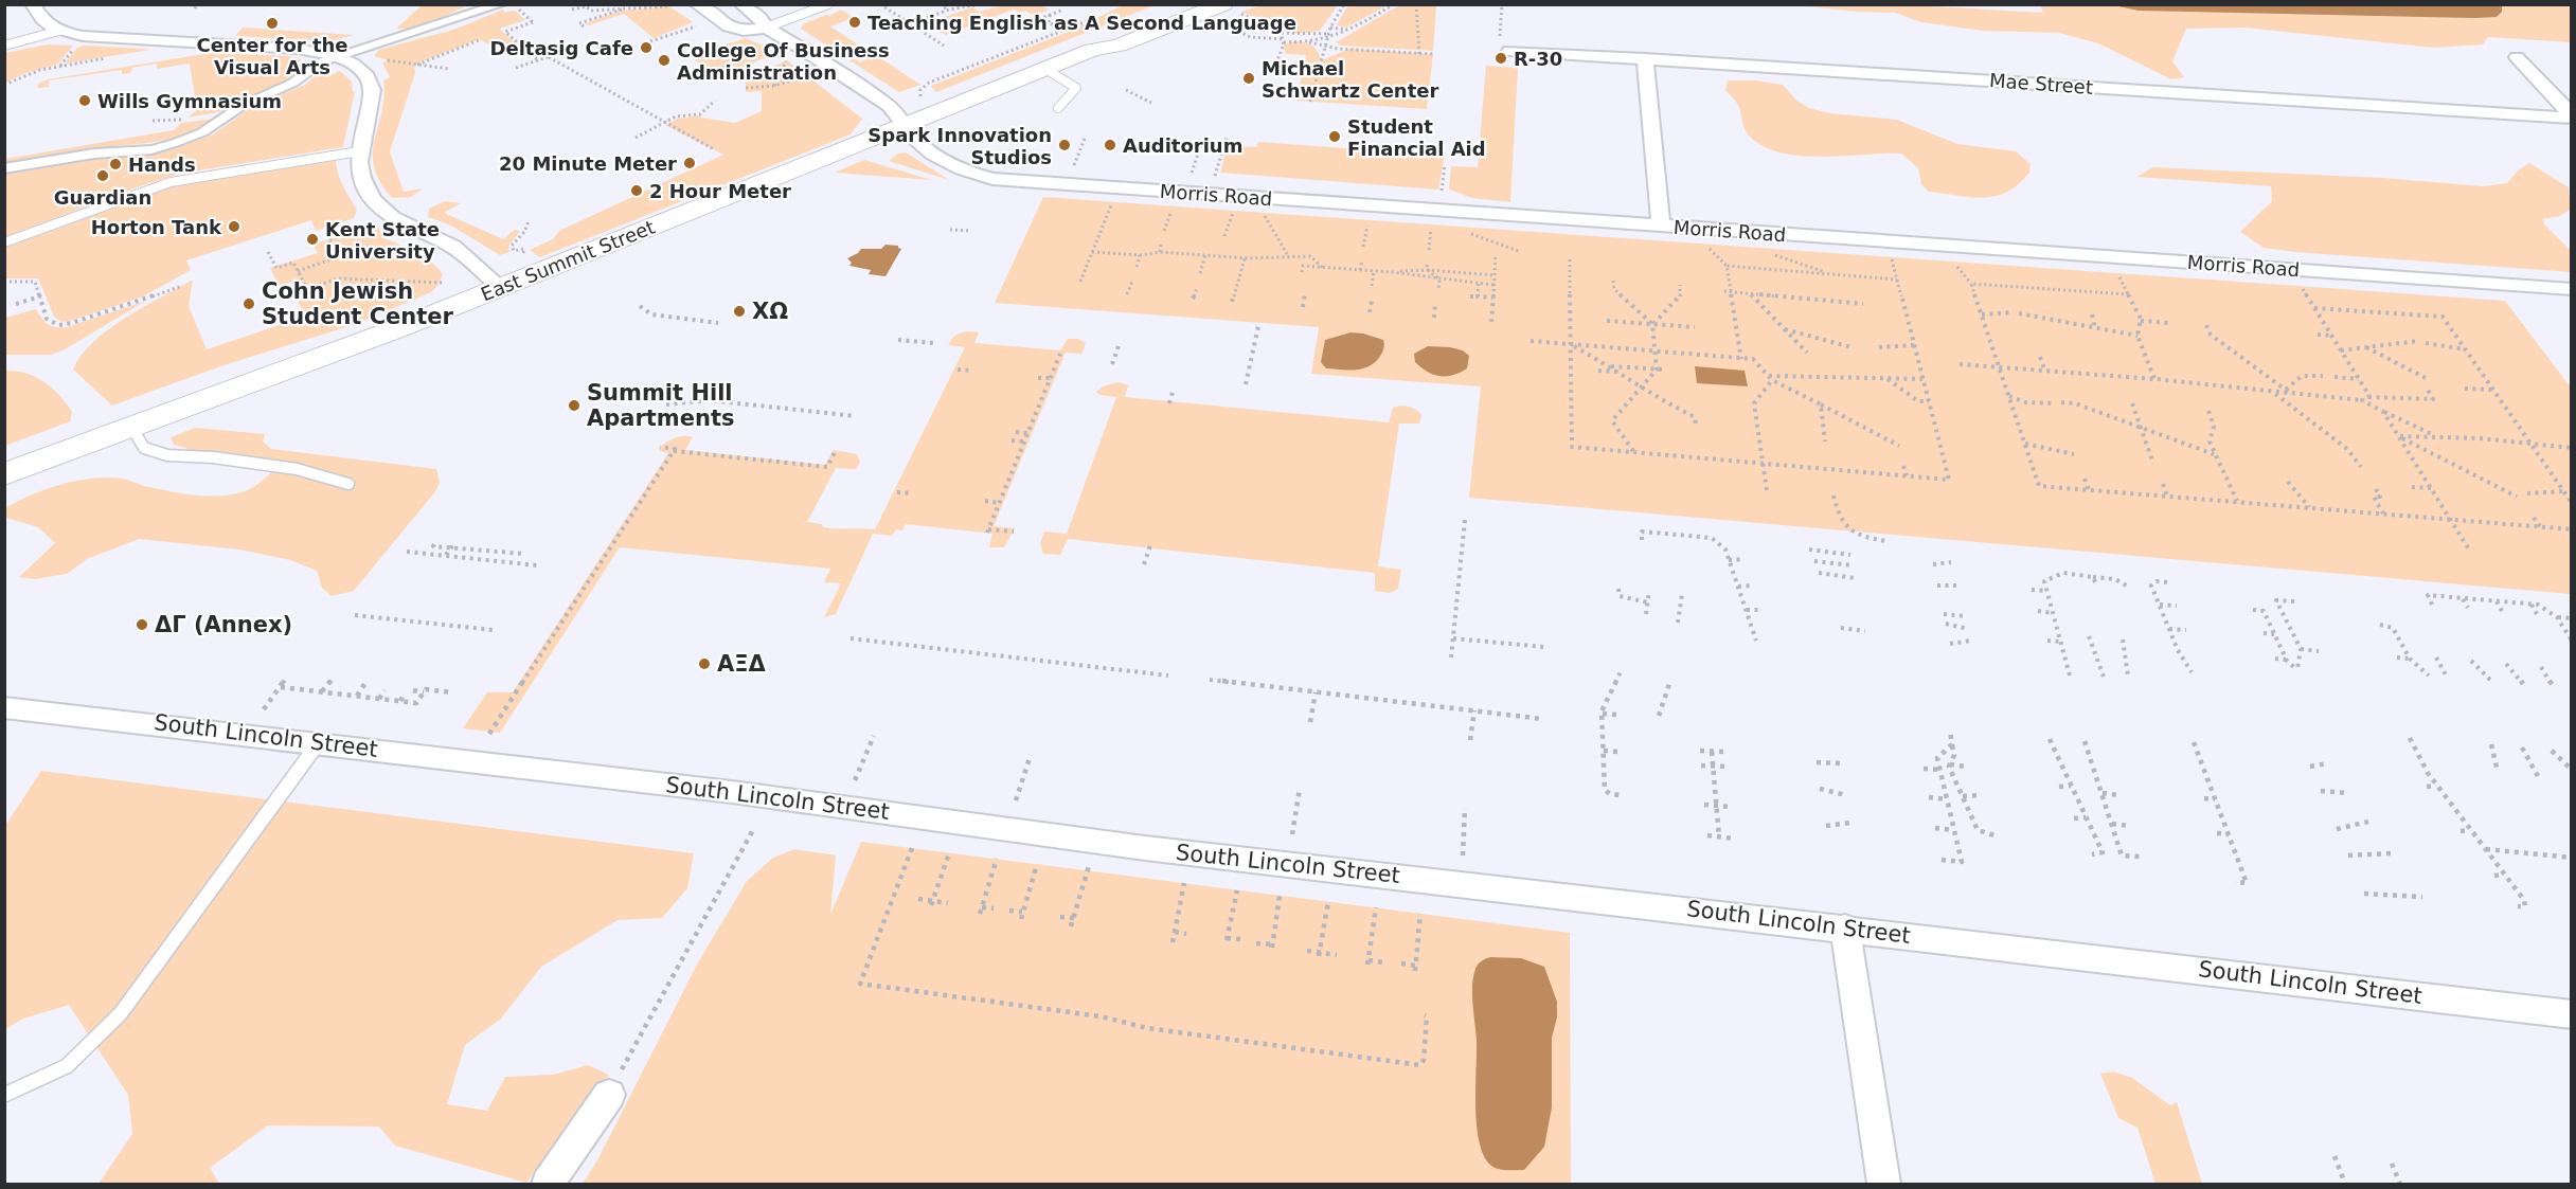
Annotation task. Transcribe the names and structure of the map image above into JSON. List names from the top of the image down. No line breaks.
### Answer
{"streets":{"main road":["East Summit Street"],"street":["Mae Street","Morris Road","South Lincoln Street"]},"crossings":[["Morris Road","East Summit Street"]],"places":["Teaching English as A Second Language","Center for the Visual Arts","Deltasig Cafe","R-30","College Of Business Administration","Michael Schwartz Center","Wills Gymnasium","Student Financial Aid","Spark Innovation Studios","Auditorium","20 Minute Meter","Hands","Guardian","2 Hour Meter","Horton Tank","Kent State University","Cohn Jewish Student Center","ΧΩ","Summit Hill Apartments","ΔΓ (Annex)","ΑΞΔ"]}
